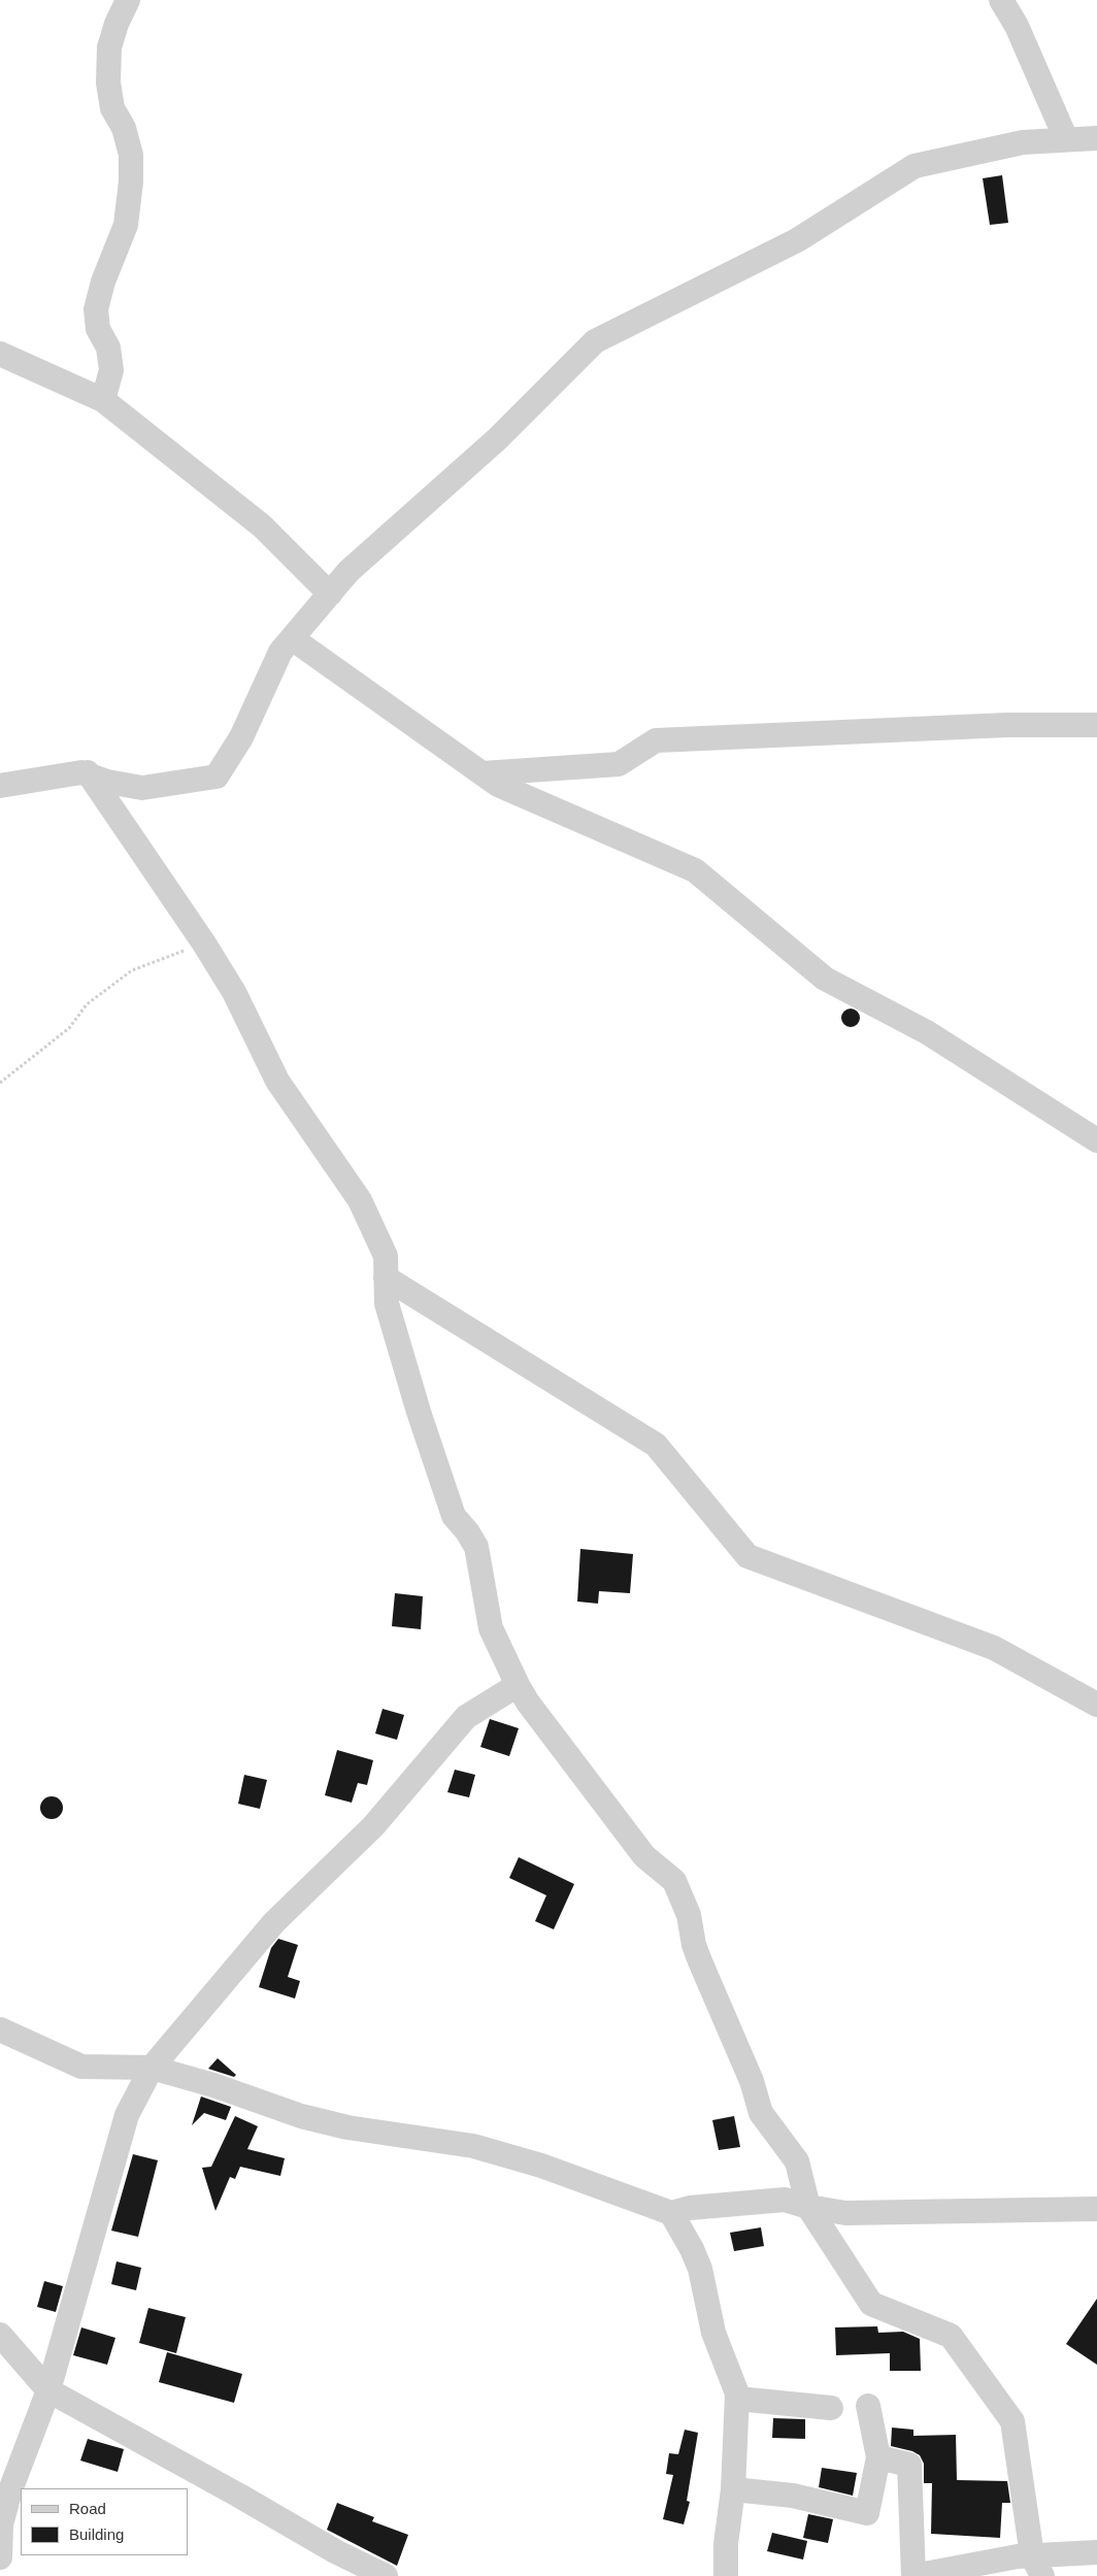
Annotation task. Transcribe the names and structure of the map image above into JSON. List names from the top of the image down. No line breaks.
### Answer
{"legend":["Road","Building"]}
